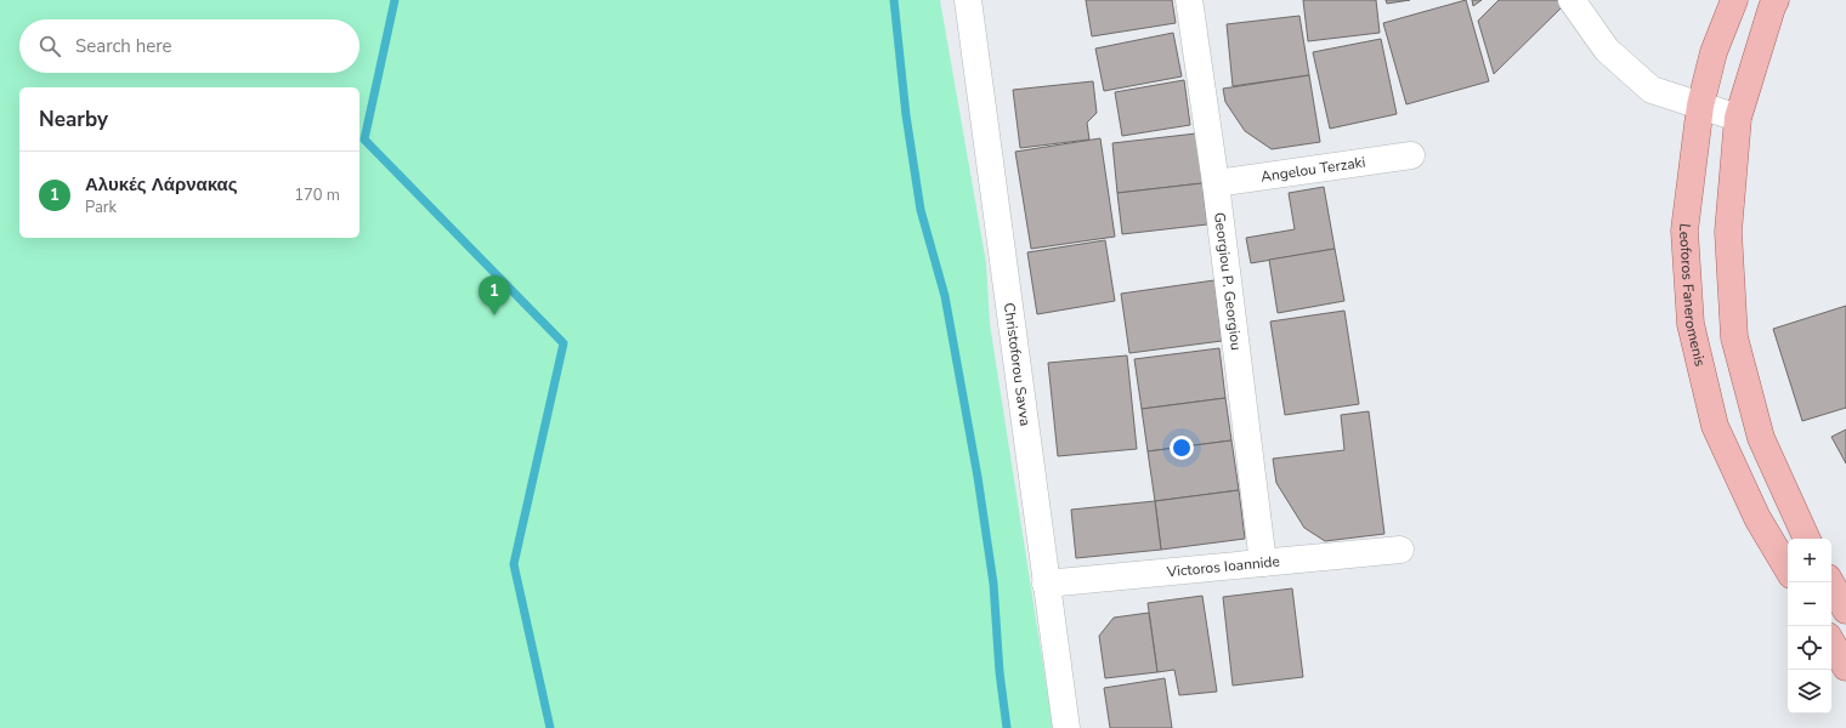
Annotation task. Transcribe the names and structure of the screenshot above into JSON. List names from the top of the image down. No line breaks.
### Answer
{"streets":{"main road":["Leoforos Faneromenis"],"street":["Angelou Terzaki","Georgiou P. Georgiou","Christoforou Savva","Victoros Ioannide"]},"crossings":[["Angelou Terzaki","Georgiou P. Georgiou"],["Georgiou P. Georgiou","Victoros Ioannide"],["Christoforou Savva","Victoros Ioannide"]],"page":{"search":"Search here","heading":"Nearby","list":[{"mark":"1","name":"Αλυκές Λάρνακας","note":"Park","value":"170 m"}],"pins":"1","map_buttons":["+","−"]}}
